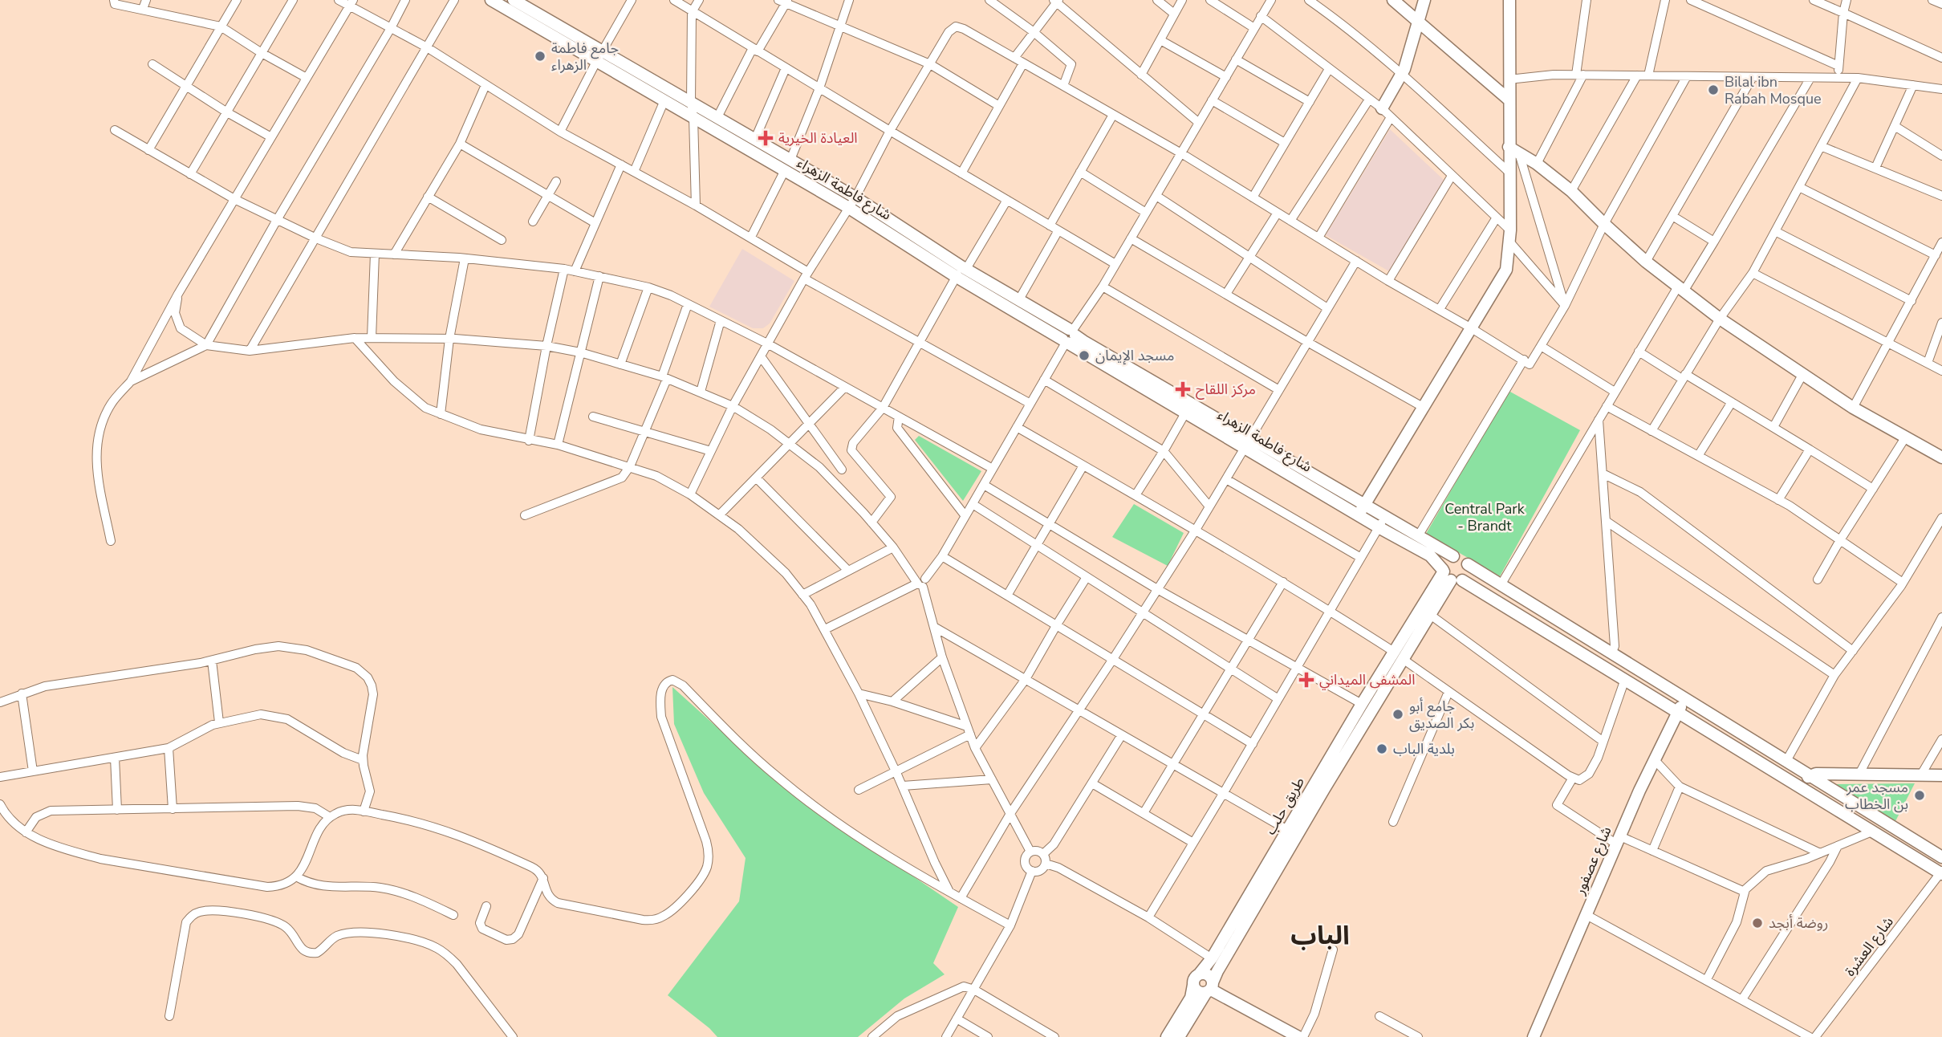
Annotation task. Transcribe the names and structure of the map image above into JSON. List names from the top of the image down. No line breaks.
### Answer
{"streets":{"main road":["شارع فاطمة الزهراء","طريق حلب","شارع عصفور"],"street":["شارع العشرة"]},"crossings":[["شارع فاطمة الزهراء","شارع عصفور"],["شارع فاطمة الزهراء","شارع العشرة"]],"districts":["الباب"],"parks":["Central Park - Brandt"],"places":{"other":["جامع فاطمة الزهراء","Bilal ibn Rabah Mosque","مسجد الإيمان","جامع أبو بكر الصديق","بلدية الباب","مسجد عمر بن الخطاب","روضة أبجد"],"health":["العيادة الخيرية","مركز اللقاح","المشفى الميداني"]}}
